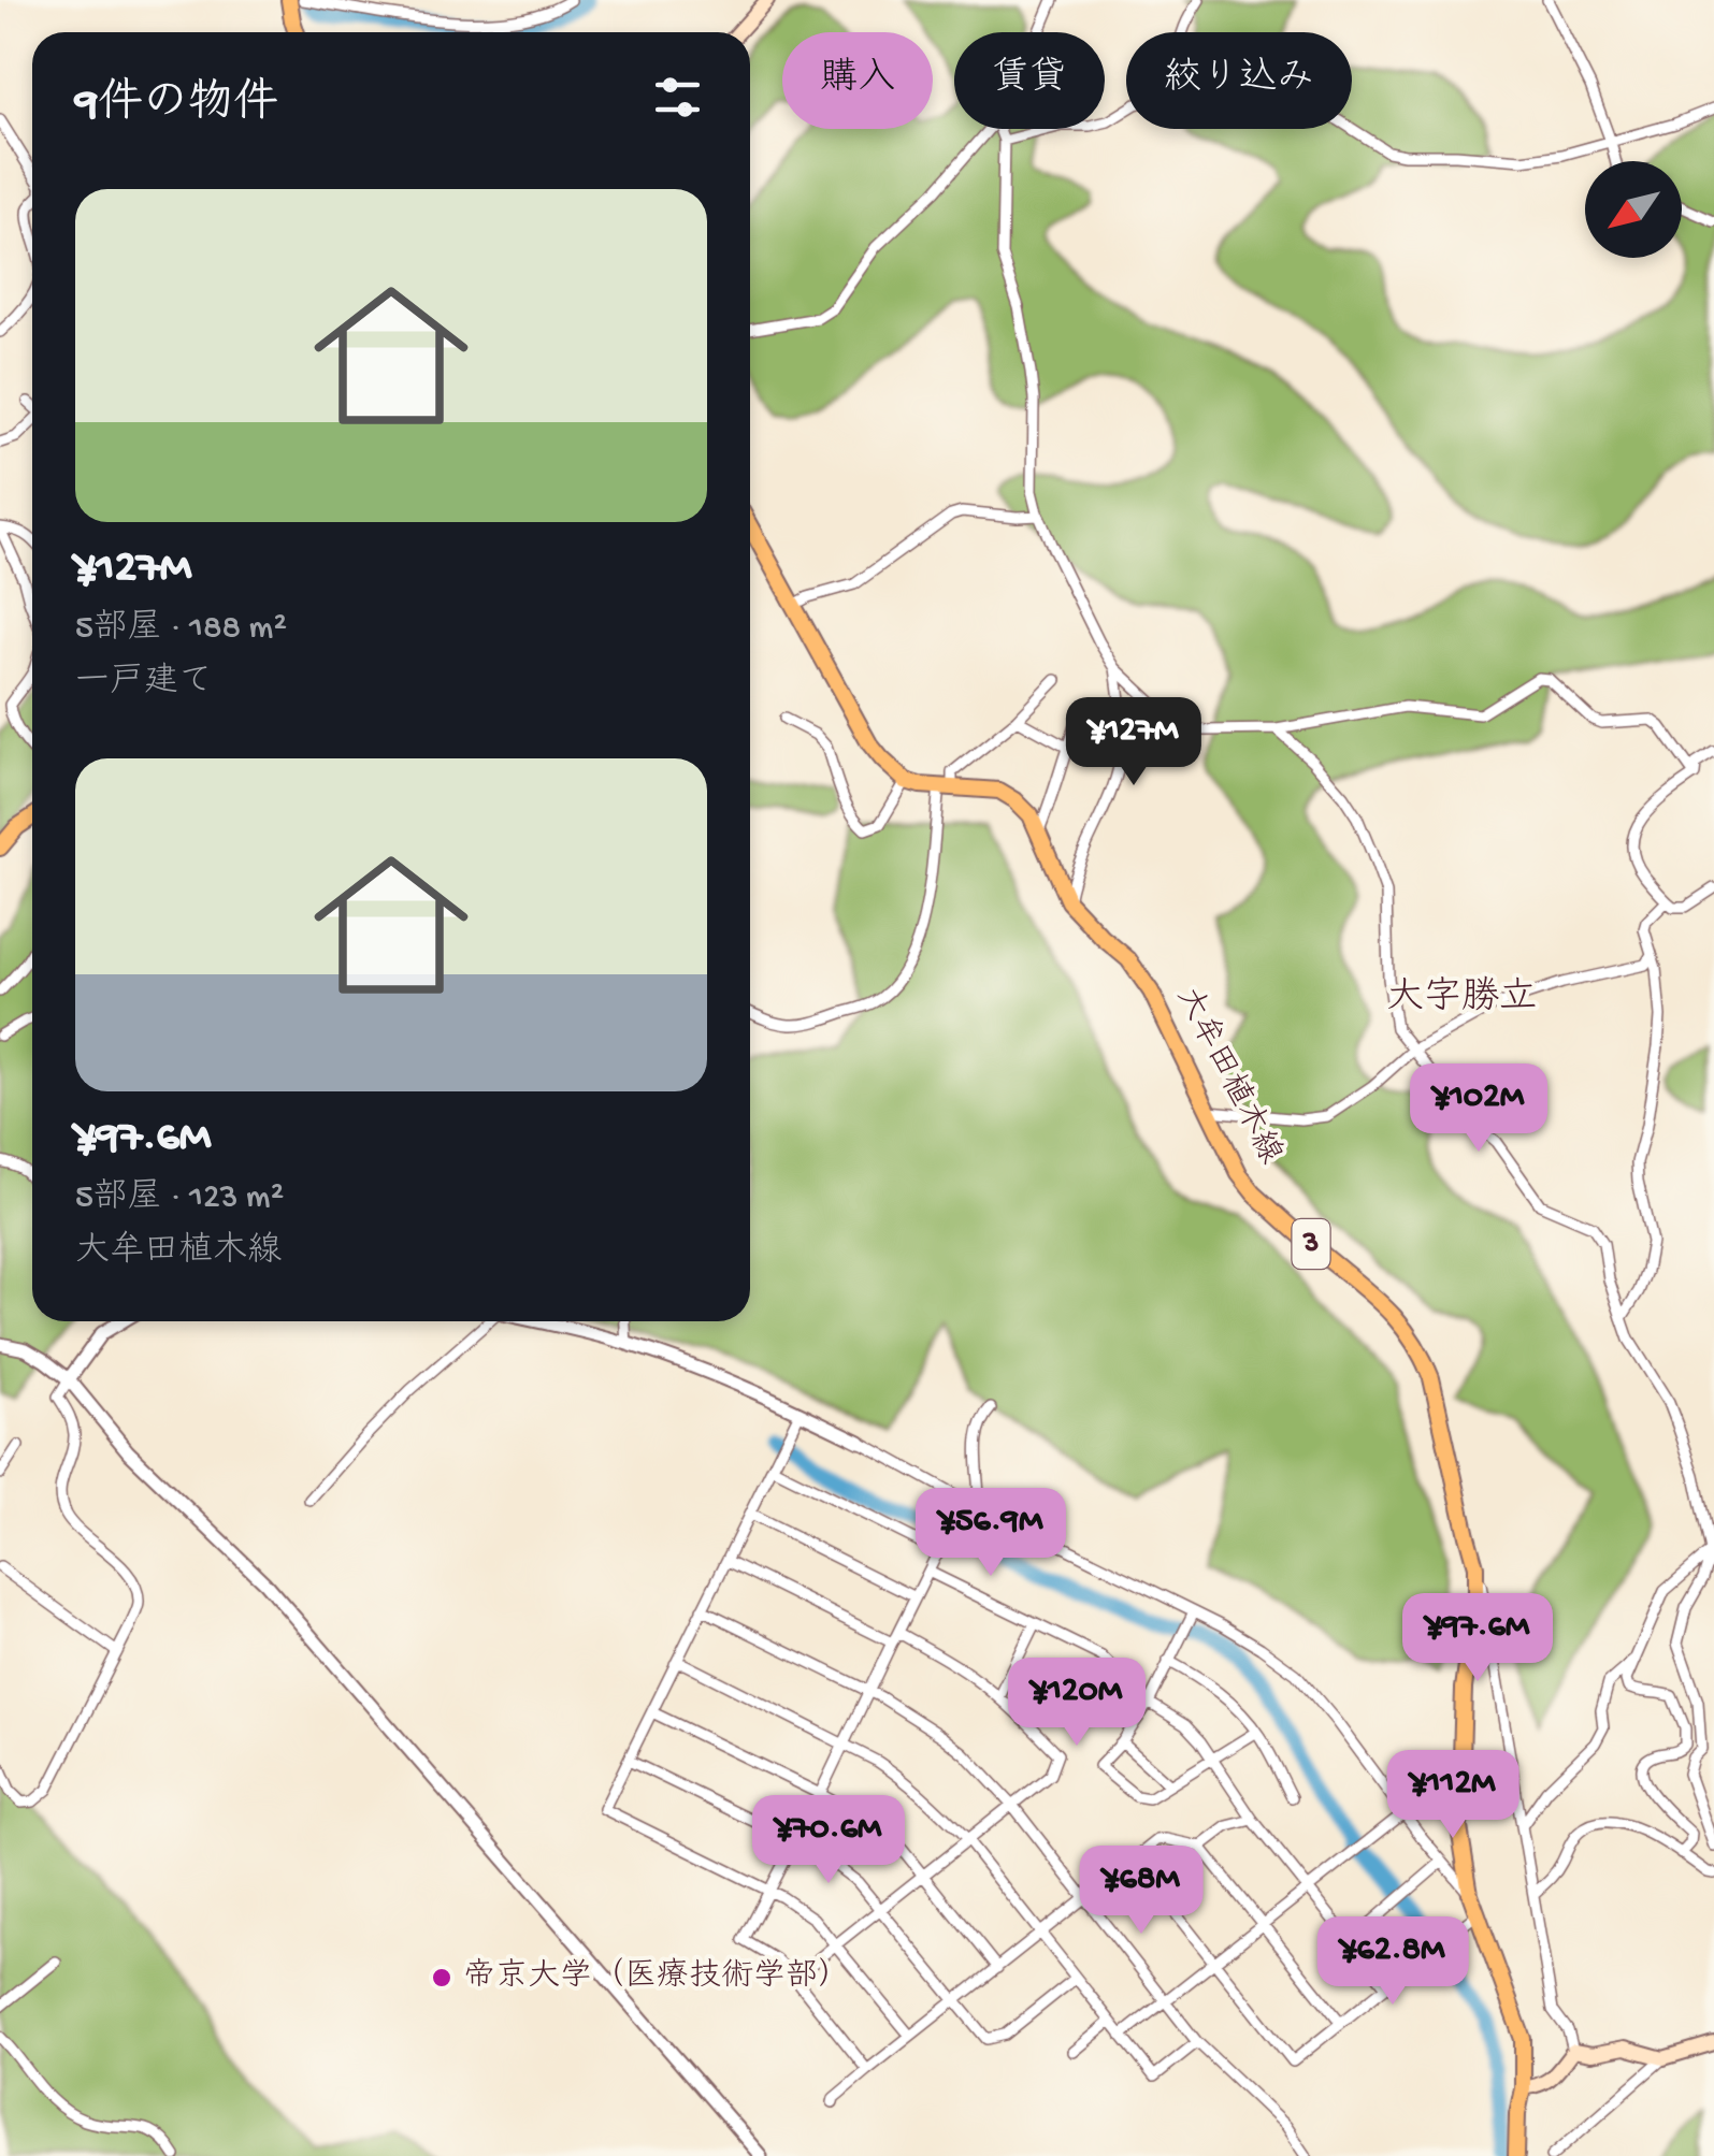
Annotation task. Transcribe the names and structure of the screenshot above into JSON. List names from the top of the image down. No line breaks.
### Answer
{"streets":{"main road":["大牟田植木線","3"]},"districts":["大字勝立"],"places":["帝京大学（医療技術学部）"],"north":"bottom left","page":{"chip":["購入","賃貸","絞り込み"],"heading":"9件の物件","list":[{"name":"¥127M","note":"5部屋 · 188 m² · 一戸建て"},{"name":"¥97.6M","note":"5部屋 · 123 m² · 大牟田植木線"}],"price":["¥127M","¥102M","¥56.9M","¥97.6M","¥120M","¥112M","¥70.6M","¥68M","¥62.8M"]}}
